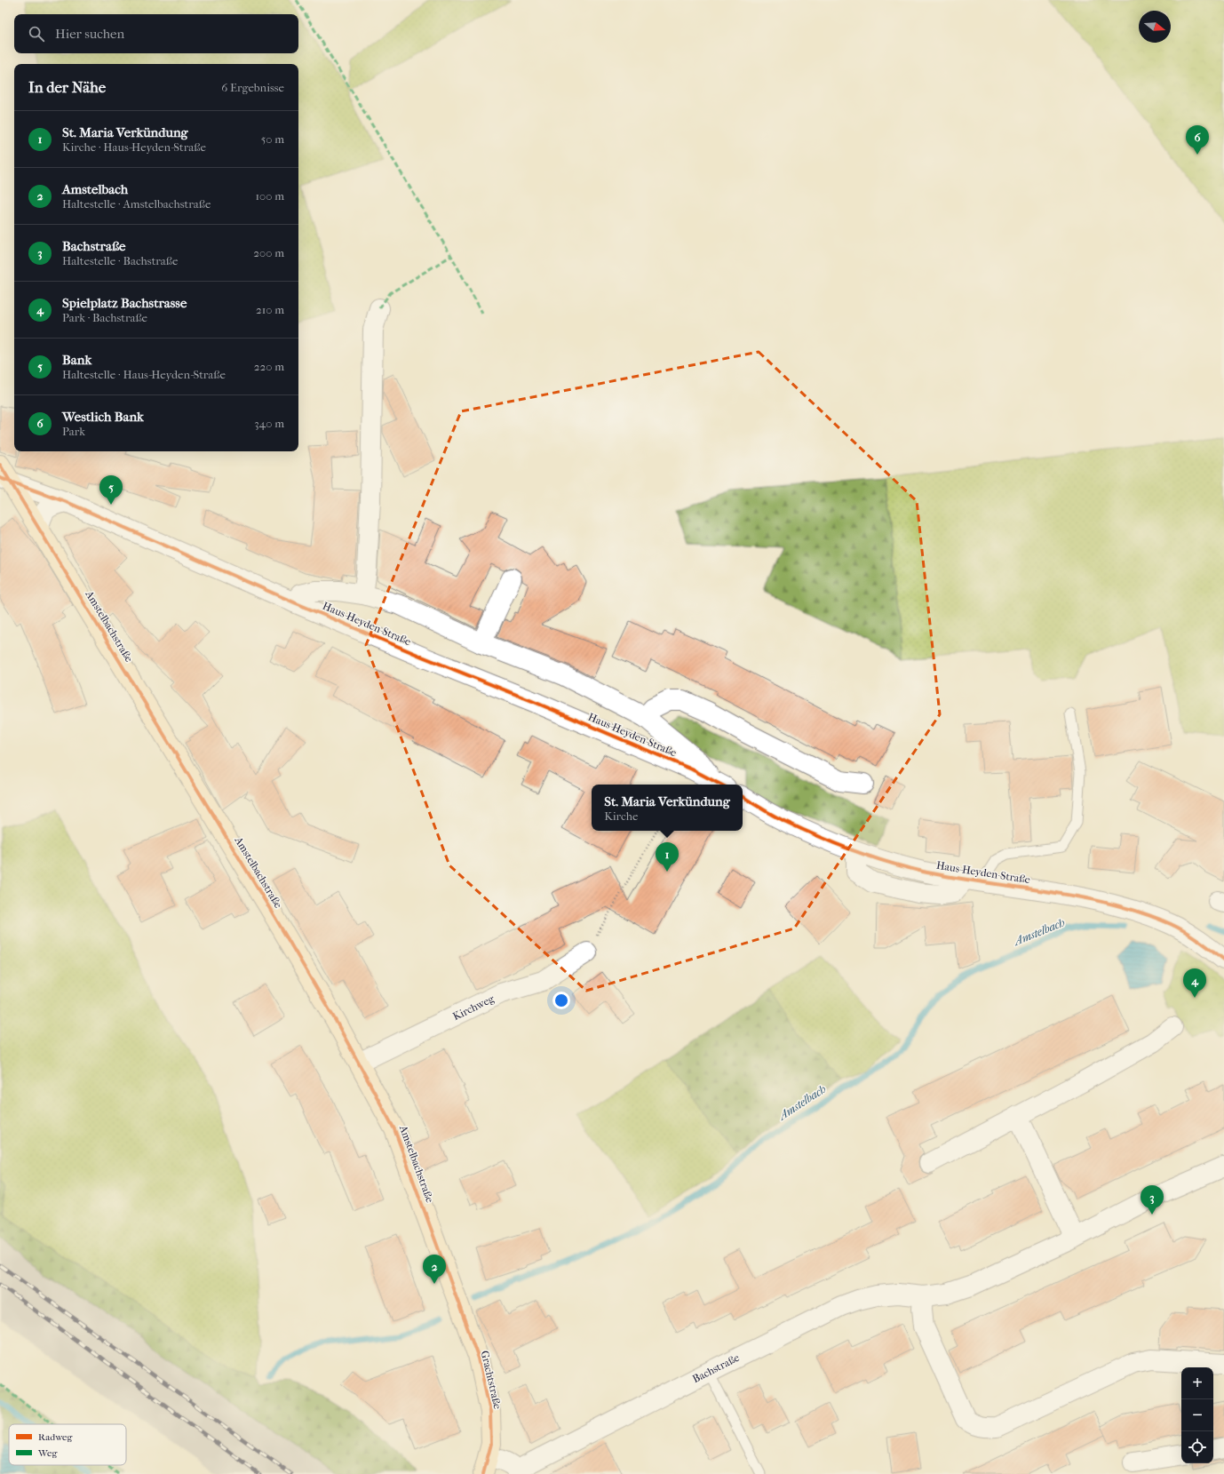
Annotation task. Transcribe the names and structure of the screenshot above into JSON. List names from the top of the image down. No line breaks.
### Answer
{"streets":{"street":["Haus-Heyden-Straße","Amstelbachstraße","Kirchweg","Bachstraße","Grachtstraße"]},"crossings":[["Haus-Heyden-Straße","Amstelbachstraße"],["Amstelbachstraße","Kirchweg"],["Amstelbachstraße","Grachtstraße"],["Bachstraße","Grachtstraße"]],"water":["Amstelbach"],"legend":["Radweg","Weg"],"north":"right","page":{"search":"Hier suchen","heading":["In der Nähe","6 Ergebnisse"],"list":[{"mark":"1","name":"St. Maria Verkündung","note":"Kirche · Haus-Heyden-Straße","value":"50 m"},{"mark":"2","name":"Amstelbach","note":"Haltestelle · Amstelbachstraße","value":"100 m"},{"mark":"3","name":"Bachstraße","note":"Haltestelle · Bachstraße","value":"200 m"},{"mark":"4","name":"Spielplatz Bachstrasse","note":"Park · Bachstraße","value":"210 m"},{"mark":"5","name":"Bank","note":"Haltestelle · Haus-Heyden-Straße","value":"220 m"},{"mark":"6","name":"Westlich Bank","note":"Park","value":"340 m"}],"pins":["6","5","1","4","3","2"],"popup":["St. Maria Verkündung","Kirche"],"map_buttons":["+","−"]}}
